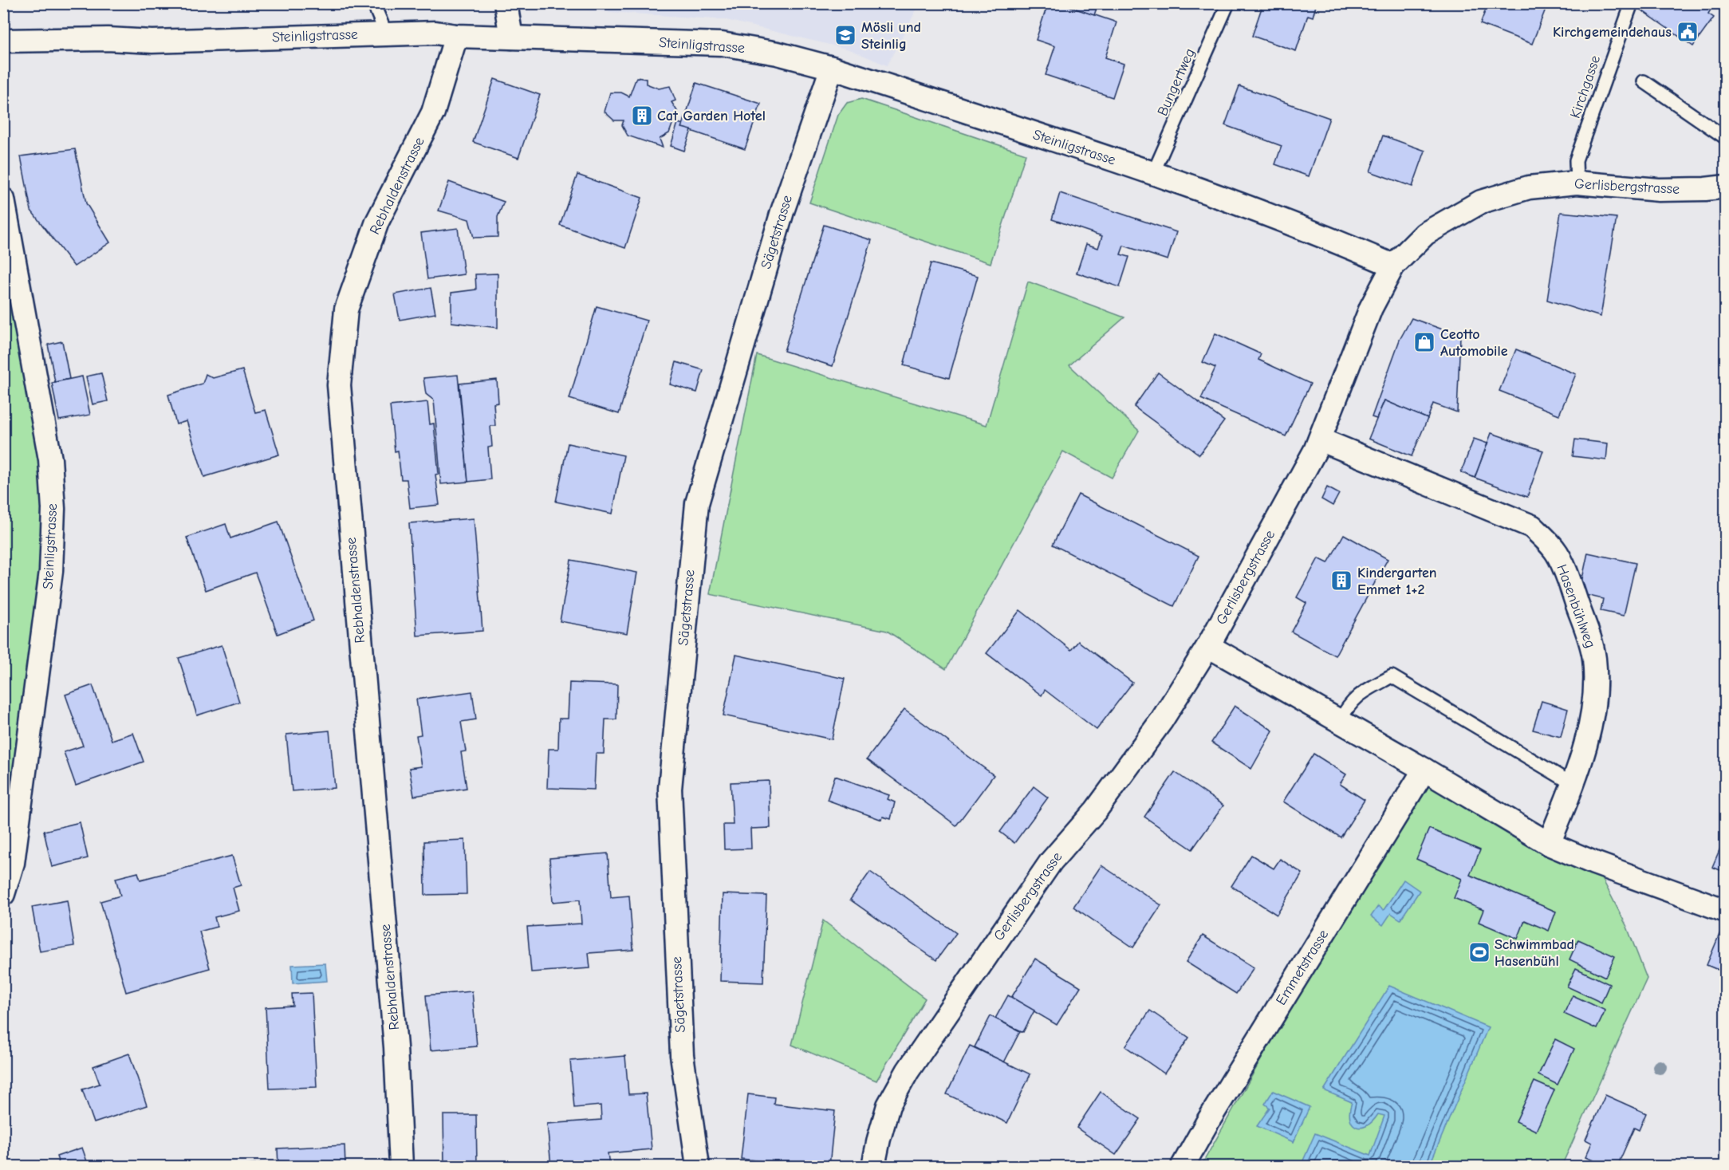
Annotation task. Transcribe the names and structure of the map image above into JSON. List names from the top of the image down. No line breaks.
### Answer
{"streets":{"street":["Steinligstrasse","Rebhaldenstrasse","Gerlisbergstrasse","Sägetstrasse","Hasenbühlweg","Emmetstrasse"],"lane":["Bungertweg","Kirchgasse"]},"crossings":[["Steinligstrasse","Bungertweg"],["Steinligstrasse","Rebhaldenstrasse"],["Steinligstrasse","Gerlisbergstrasse"],["Steinligstrasse","Sägetstrasse"],["Kirchgasse","Gerlisbergstrasse"],["Gerlisbergstrasse","Hasenbühlweg"]],"places":{"public building":["Kirchgemeindehaus"],"school or university":["Mösli und Steinlig"],"building":["Cat Garden Hotel","Kindergarten Emmet 1+2"],"shop":["Ceotto Automobile"],"sports":["Schwimmbad Hasenbühl"]}}
